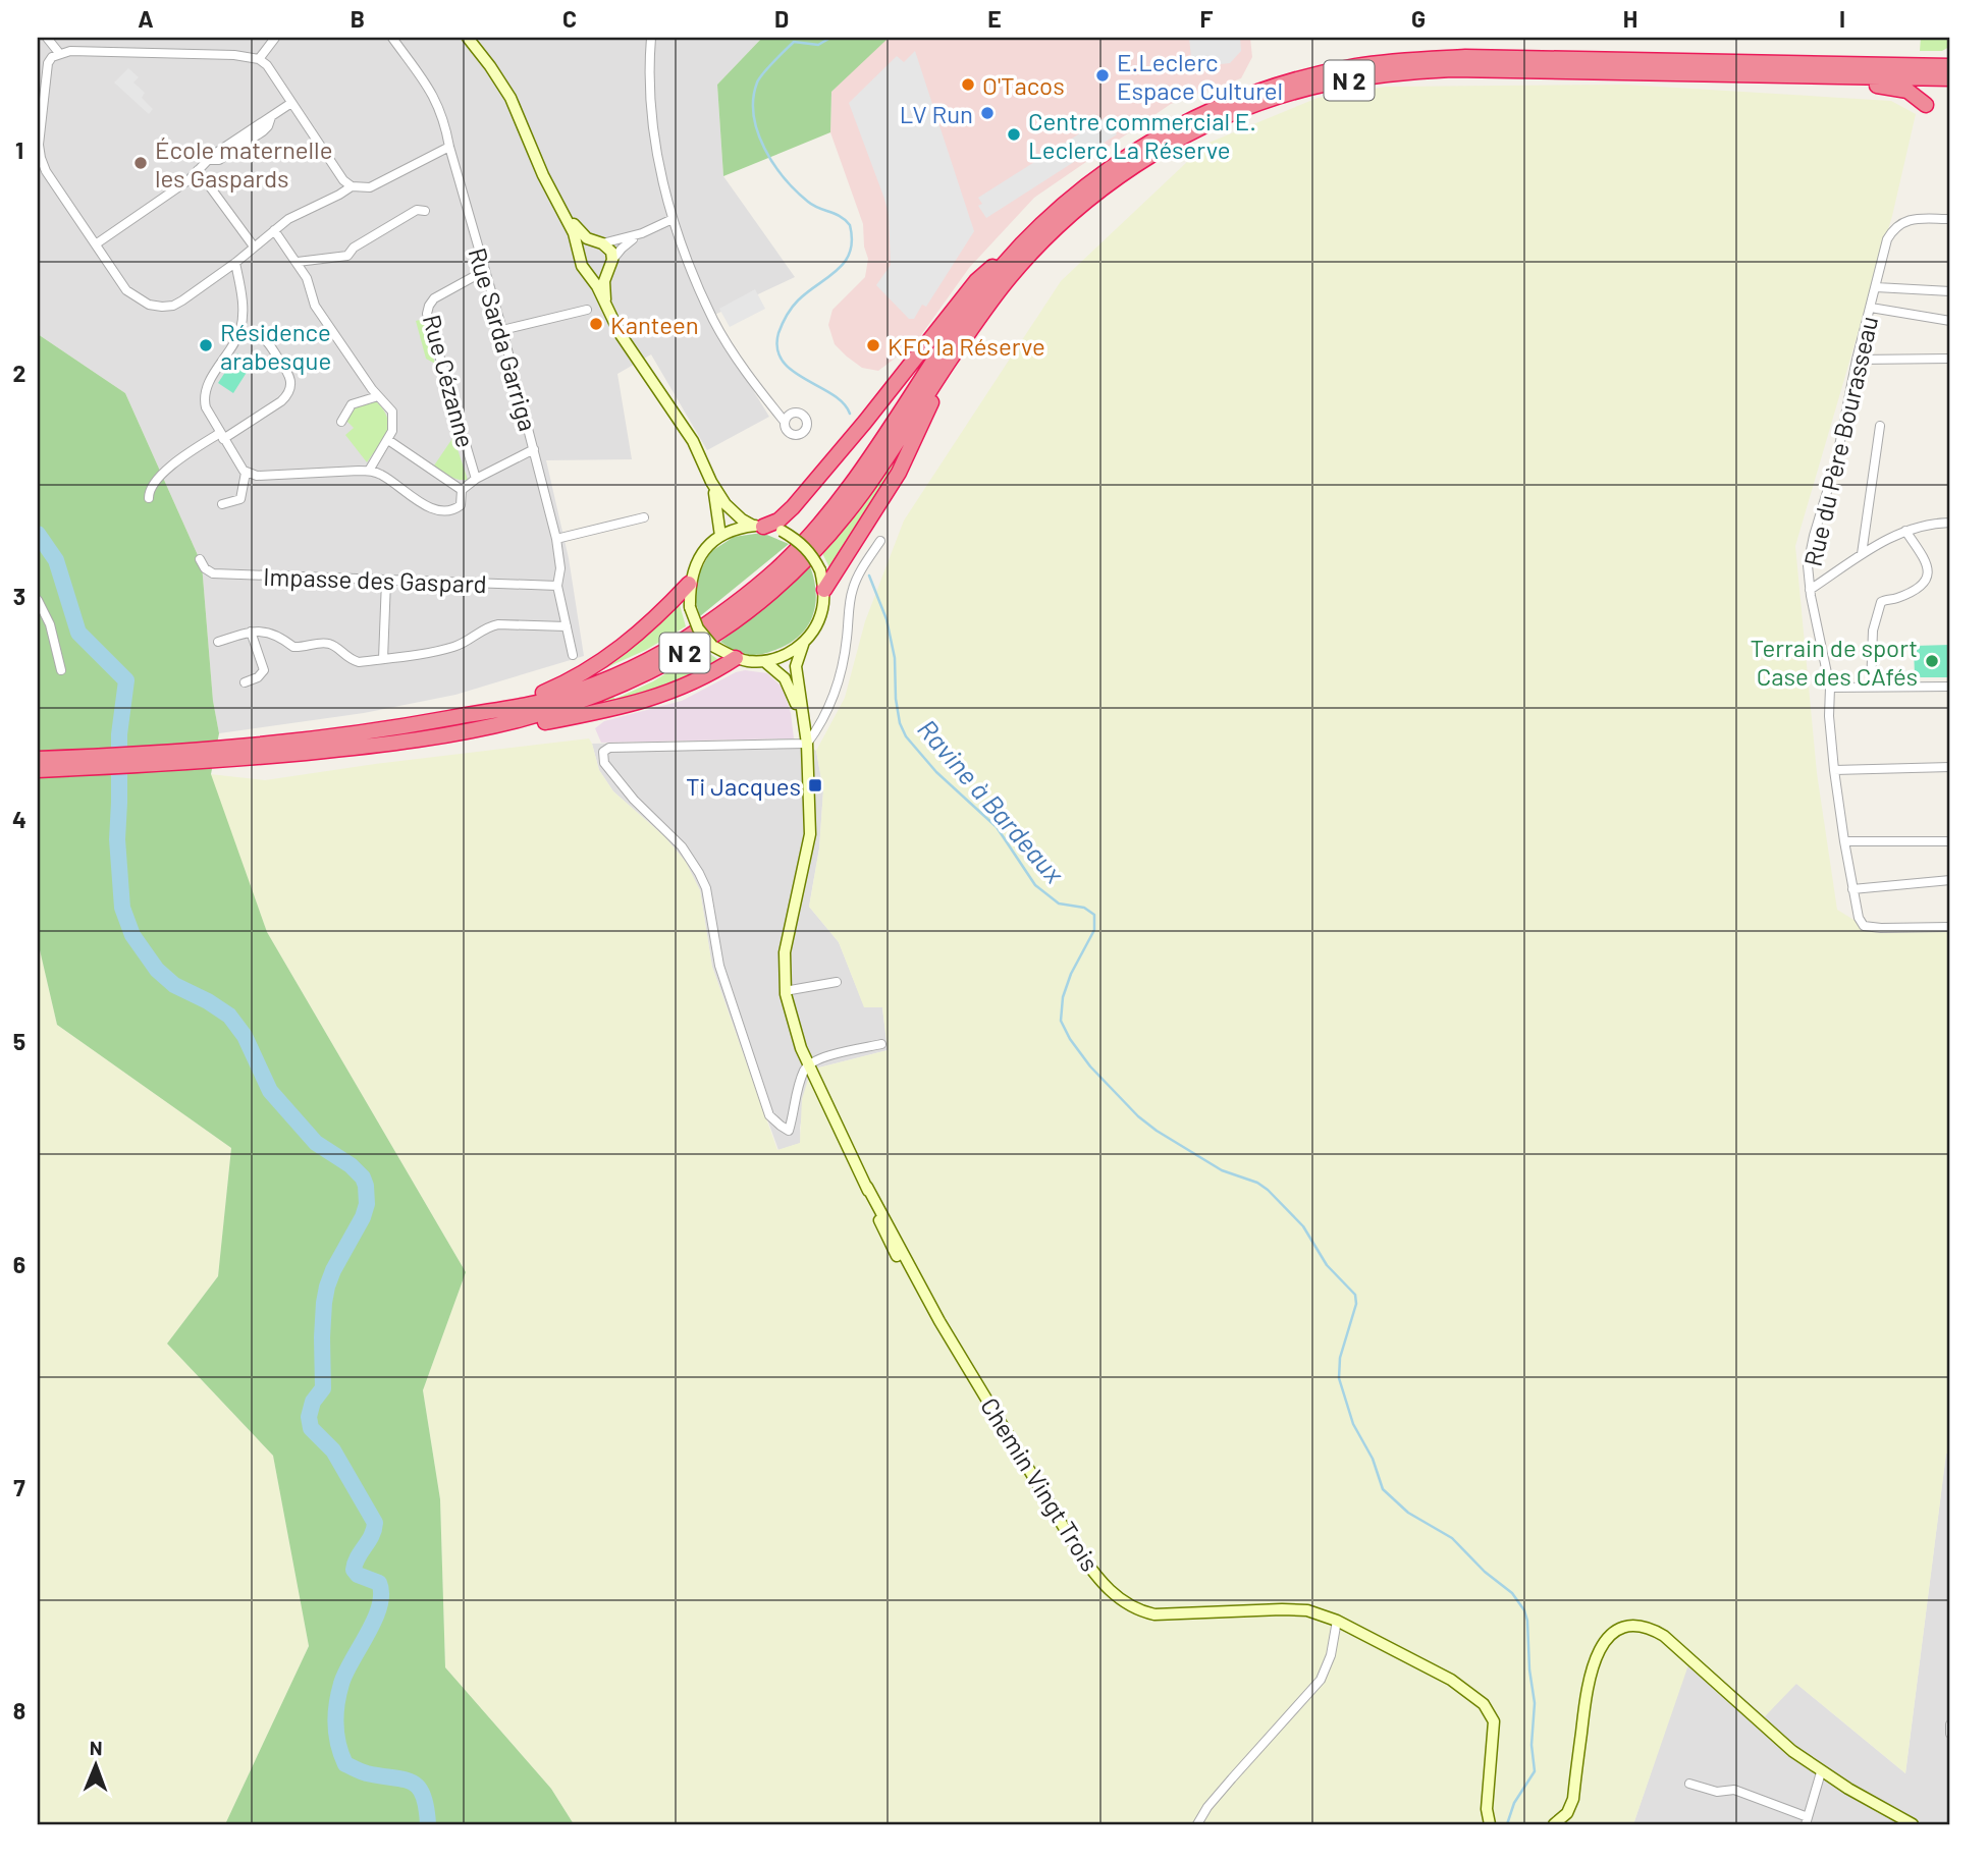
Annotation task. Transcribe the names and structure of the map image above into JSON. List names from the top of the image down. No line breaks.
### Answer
{"streets":{"highway":["N 2"],"main road":["Chemin Vingt Trois"],"street":["Rue Sarda Garriga","Rue Cézanne","Rue du Père Bourasseau","Impasse des Gaspard"]},"crossings":[["Rue Sarda Garriga","Rue Cézanne"],["Rue Sarda Garriga","Impasse des Gaspard"]],"water":["Ravine à Bardeaux"],"places":{"other":["E.Leclerc Espace Culturel","O'Tacos","LV Run","Centre commercial E. Leclerc La Réserve","École maternelle les Gaspards","Kanteen","Résidence arabesque","KFC la Réserve","Terrain de sport Case des CAfés"],"transit":["Ti Jacques"]},"north":"top","grid":{"columns":["A","B","C","D","E","F","G","H","I"],"rows":["1","2","3","4","5","6","7","8"]}}
